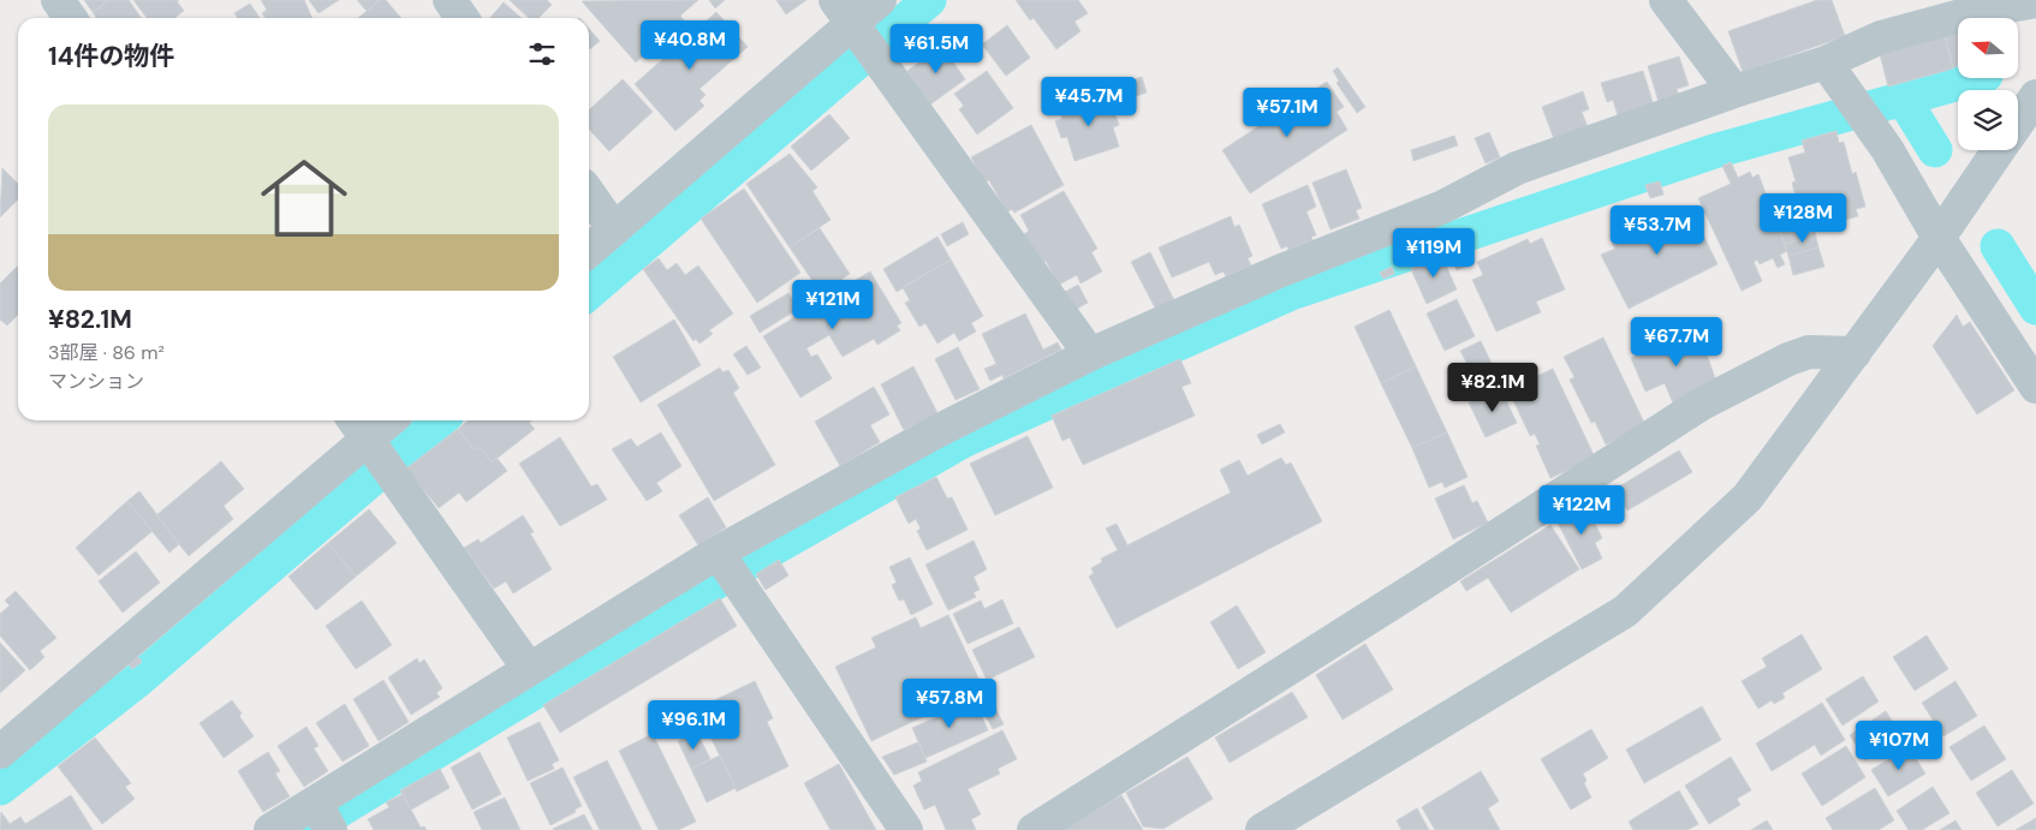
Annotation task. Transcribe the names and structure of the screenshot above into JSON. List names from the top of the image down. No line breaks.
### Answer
{"north":"left","page":{"heading":"14件の物件","price":["¥40.8M","¥61.5M","¥45.7M","¥57.1M","¥128M","¥53.7M","¥119M","¥121M","¥67.7M","¥82.1M","¥122M","¥57.8M","¥96.1M","¥107M"],"list":[{"name":"¥82.1M","note":"3部屋 · 86 m² · マンション"}]}}
